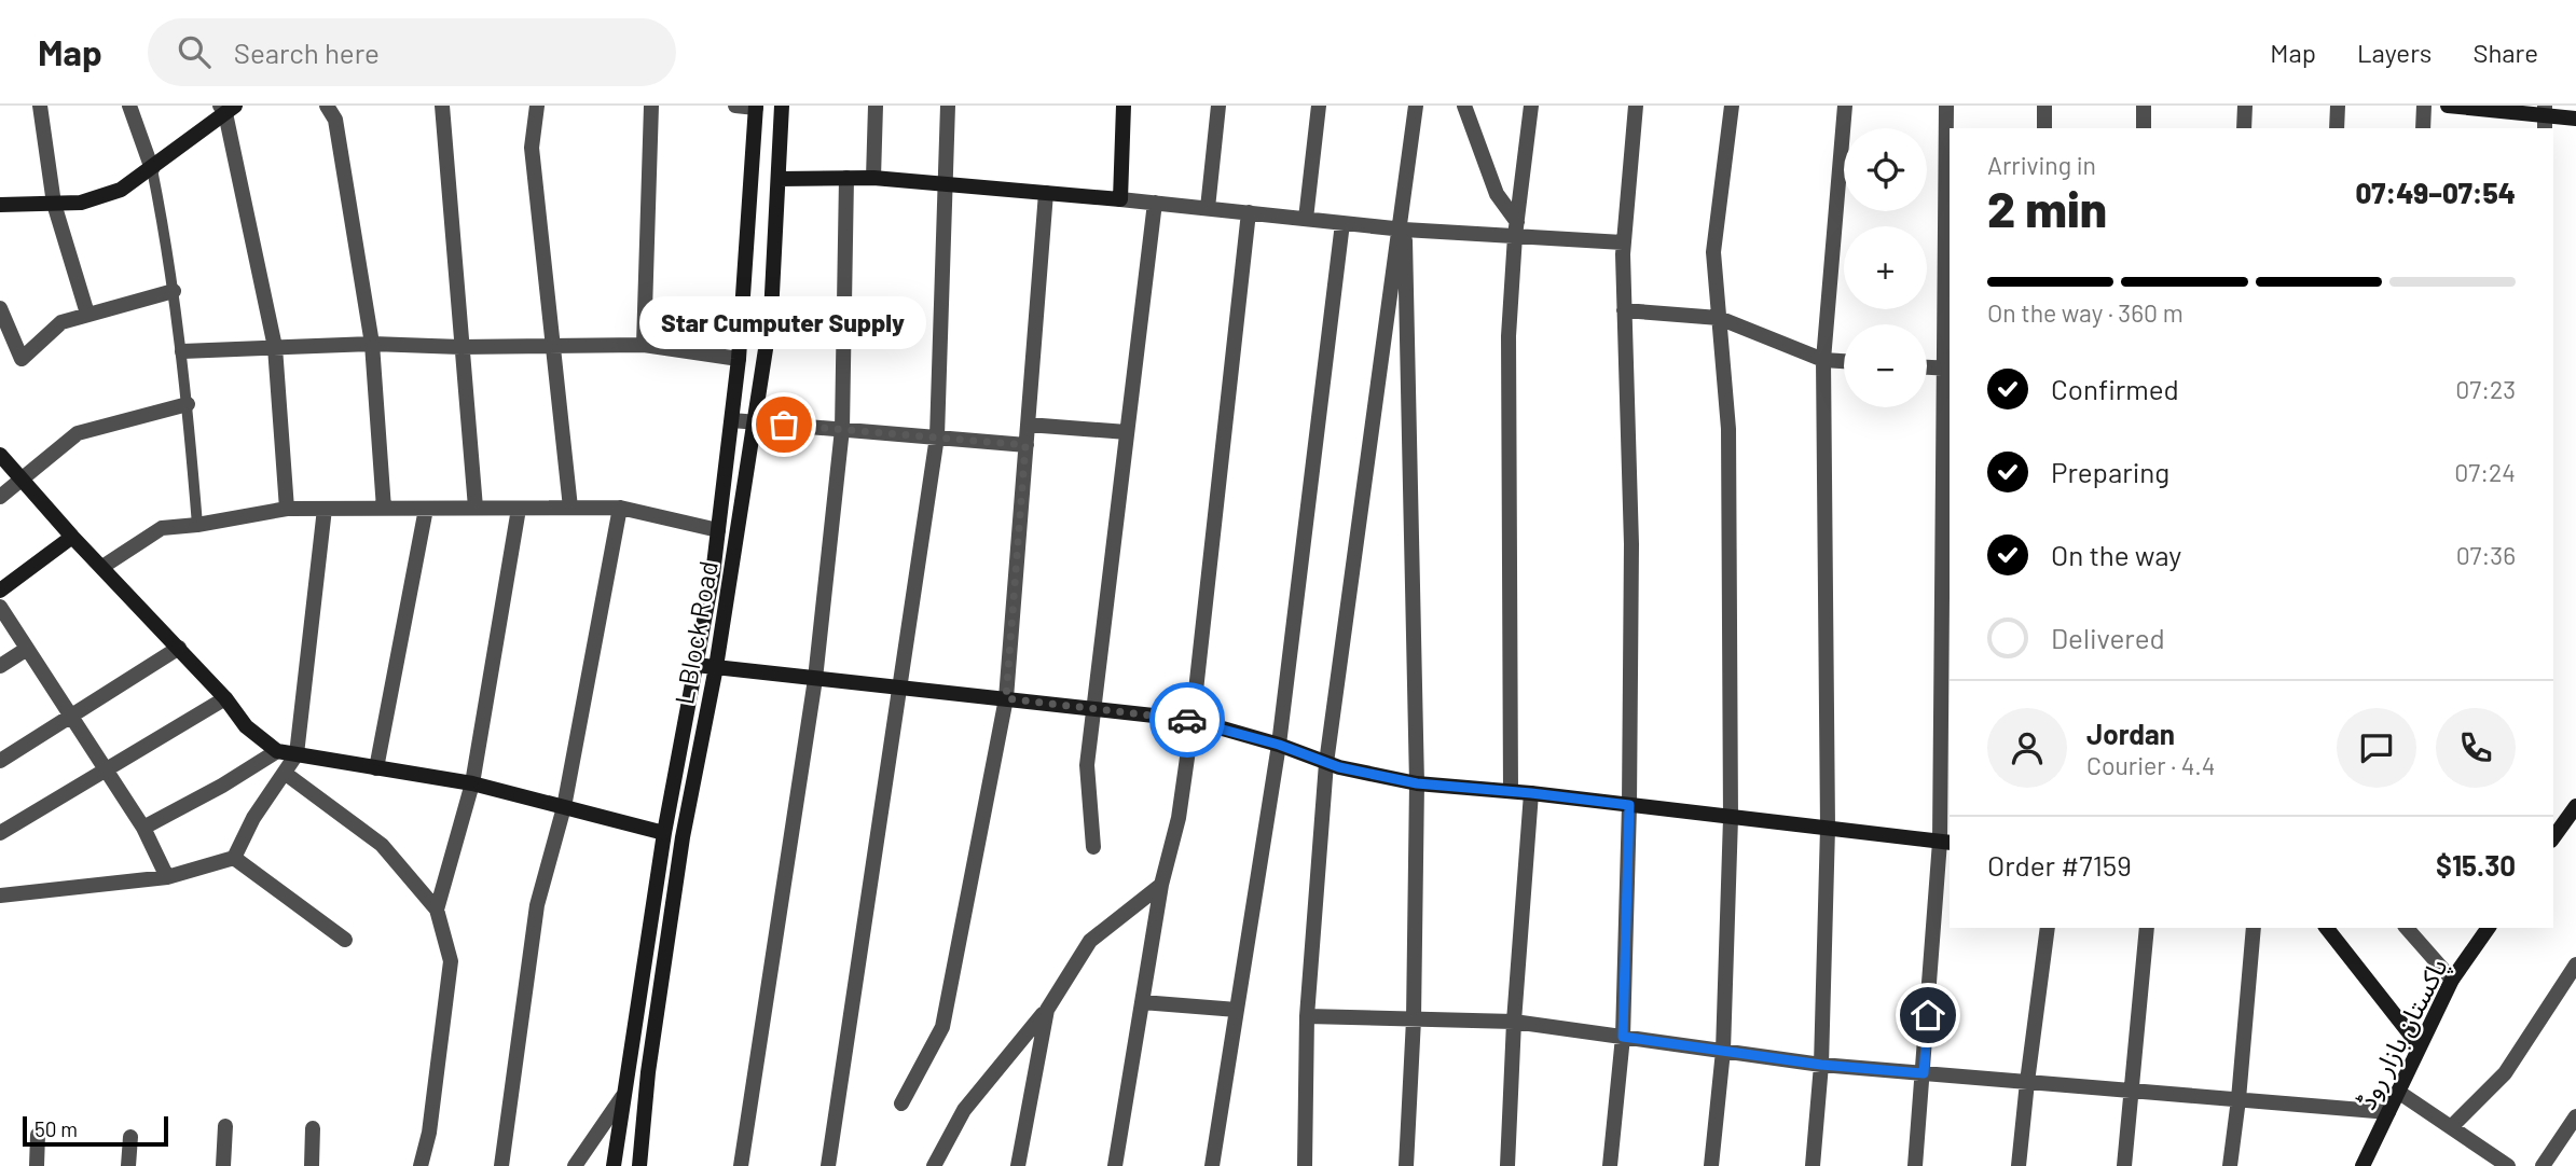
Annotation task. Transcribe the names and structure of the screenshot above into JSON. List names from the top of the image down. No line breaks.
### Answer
{"streets":{"street":["L Block Road","پاکستان بازار روڈ"]},"places":["Star Cumputer Supply"],"scale_bar":"50 m","page":{"header":"Map","search":"Search here","nav":["Map","Layers","Share"],"map_buttons":["+","−"],"heading":["2 min","Arriving in","07:49–07:54"],"panel":["Jordan","Courier · 4.4","Order #7159","$15.30"],"bar":"On the way · 360 m","bubble":"Star Cumputer Supply","list":[["Confirmed","07:23"],["Preparing","07:24"],["On the way","07:36"],"Delivered"],"scale":"50 m"}}
